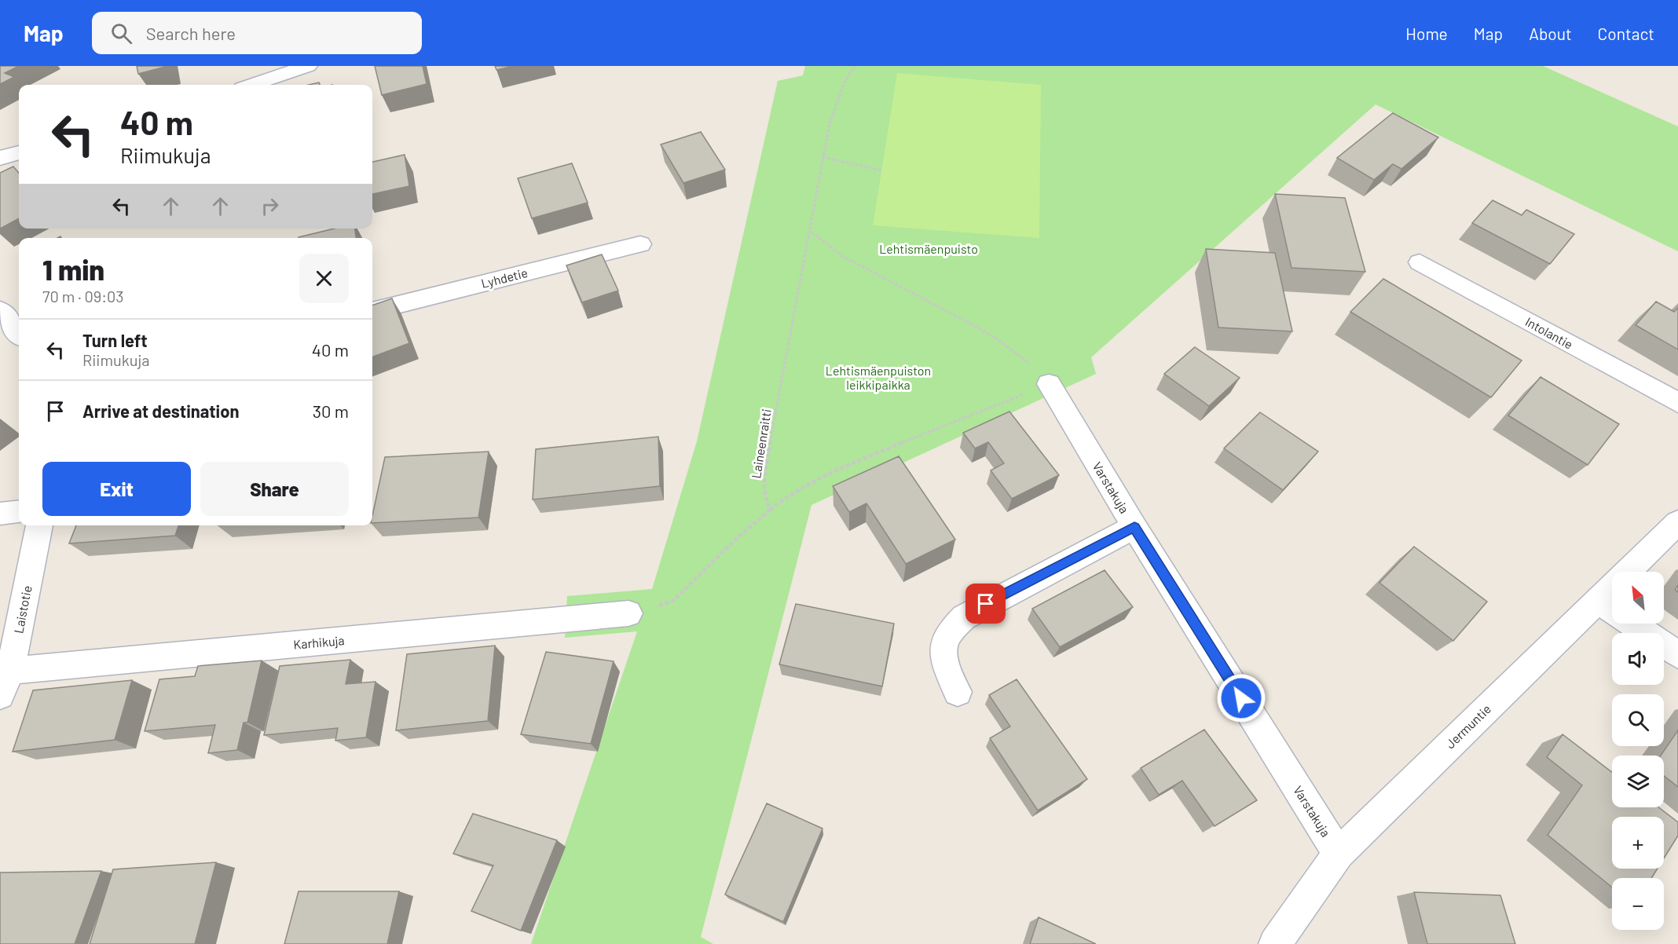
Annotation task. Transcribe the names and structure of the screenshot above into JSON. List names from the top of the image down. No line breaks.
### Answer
{"streets":{"street":["Lyhdetie","Intolantie","Varstakuja","Laistotie","Karhikuja","Jermuntie"],"path":["Laineenraitti"]},"crossings":[["Varstakuja","Jermuntie"],["Laistotie","Karhikuja"]],"parks":["Lehtismäenpuisto","Lehtismäenpuiston leikkipaikka"],"north":"top left","page":{"header":"Map","search":"Search here","nav":["Home","Map","About","Contact"],"turn":["40 m","Riimukuja"],"heading":["1 min","70 m · 09:03"],"list":[{"name":"Turn left","note":"Riimukuja","value":"40 m"},{"name":"Arrive at destination","value":"30 m"}],"buttons":["Exit","Share"],"map_buttons":["+","−"]}}
